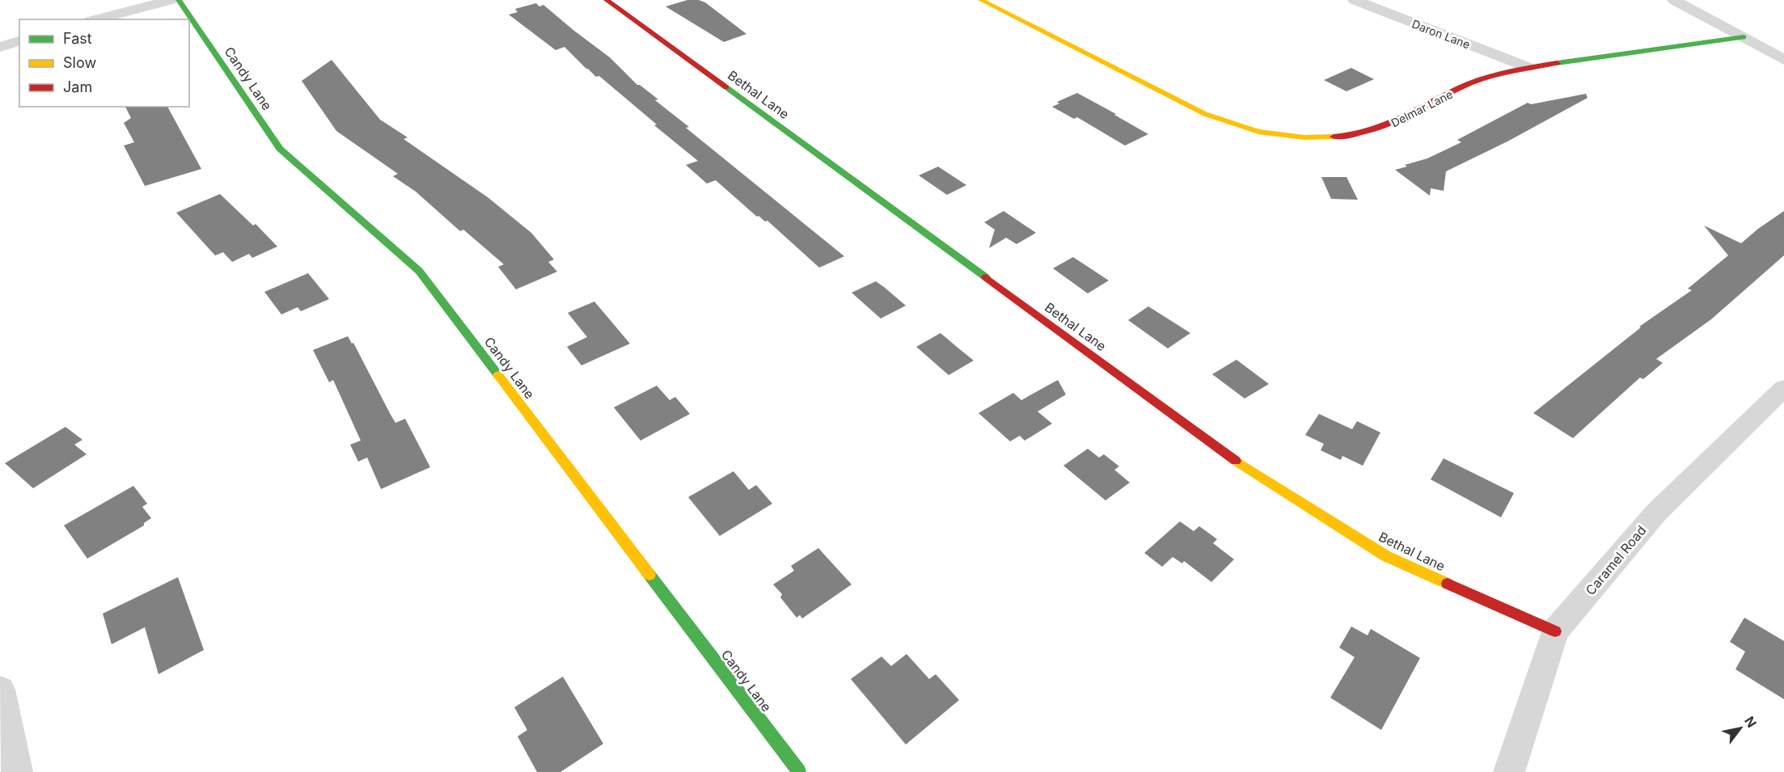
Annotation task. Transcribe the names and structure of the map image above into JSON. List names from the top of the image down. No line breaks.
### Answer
{"streets":{"street":["Daron Lane","Candy Lane","Bethal Lane","Delmar Lane","Caramel Road"]},"crossings":[["Daron Lane","Delmar Lane"],["Bethal Lane","Caramel Road"]],"legend":["Fast","Slow","Jam"],"north":"top right"}
